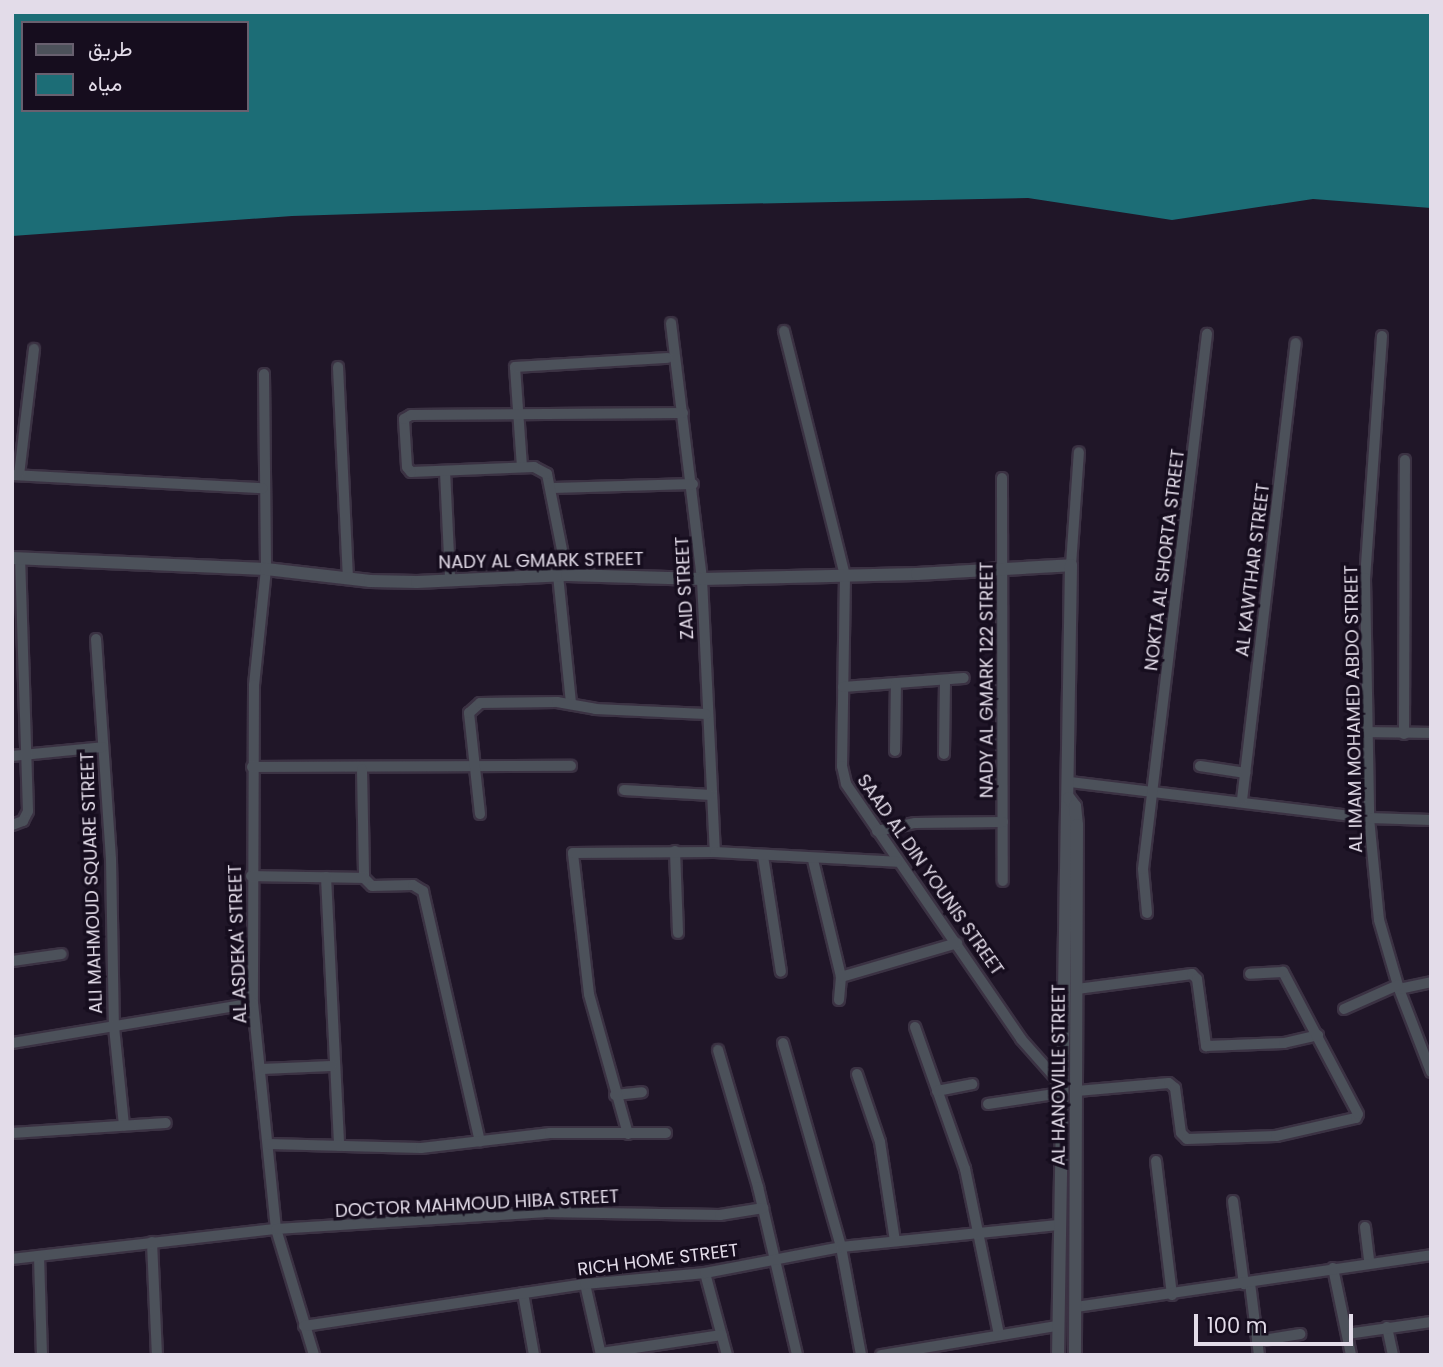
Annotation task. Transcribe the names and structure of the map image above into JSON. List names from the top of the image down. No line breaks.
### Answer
{"streets":{"street":["NOKTA AL SHORTA STREET","NADY AL GMARK STREET","AL KAWTHAR STREET","ZAID STREET","NADY AL GMARK 122 STREET","AL IMAM MOHAMED ABDO STREET","SAAD AL DIN YOUNIS STREET","ALI MAHMOUD SQUARE STREET","AL ASDEKA' STREET","AL HANOVILLE STREET","DOCTOR MAHMOUD HIBA STREET","RICH HOME STREET"]},"crossings":[["NADY AL GMARK STREET","ZAID STREET"],["NADY AL GMARK STREET","NADY AL GMARK 122 STREET"],["NADY AL GMARK STREET","SAAD AL DIN YOUNIS STREET"],["NADY AL GMARK STREET","AL ASDEKA' STREET"],["NADY AL GMARK STREET","AL HANOVILLE STREET"],["SAAD AL DIN YOUNIS STREET","AL HANOVILLE STREET"],["AL ASDEKA' STREET","DOCTOR MAHMOUD HIBA STREET"],["AL ASDEKA' STREET","RICH HOME STREET"],["AL HANOVILLE STREET","RICH HOME STREET"]],"legend":["طريق","مياه"],"scale_bar":"100 m"}
